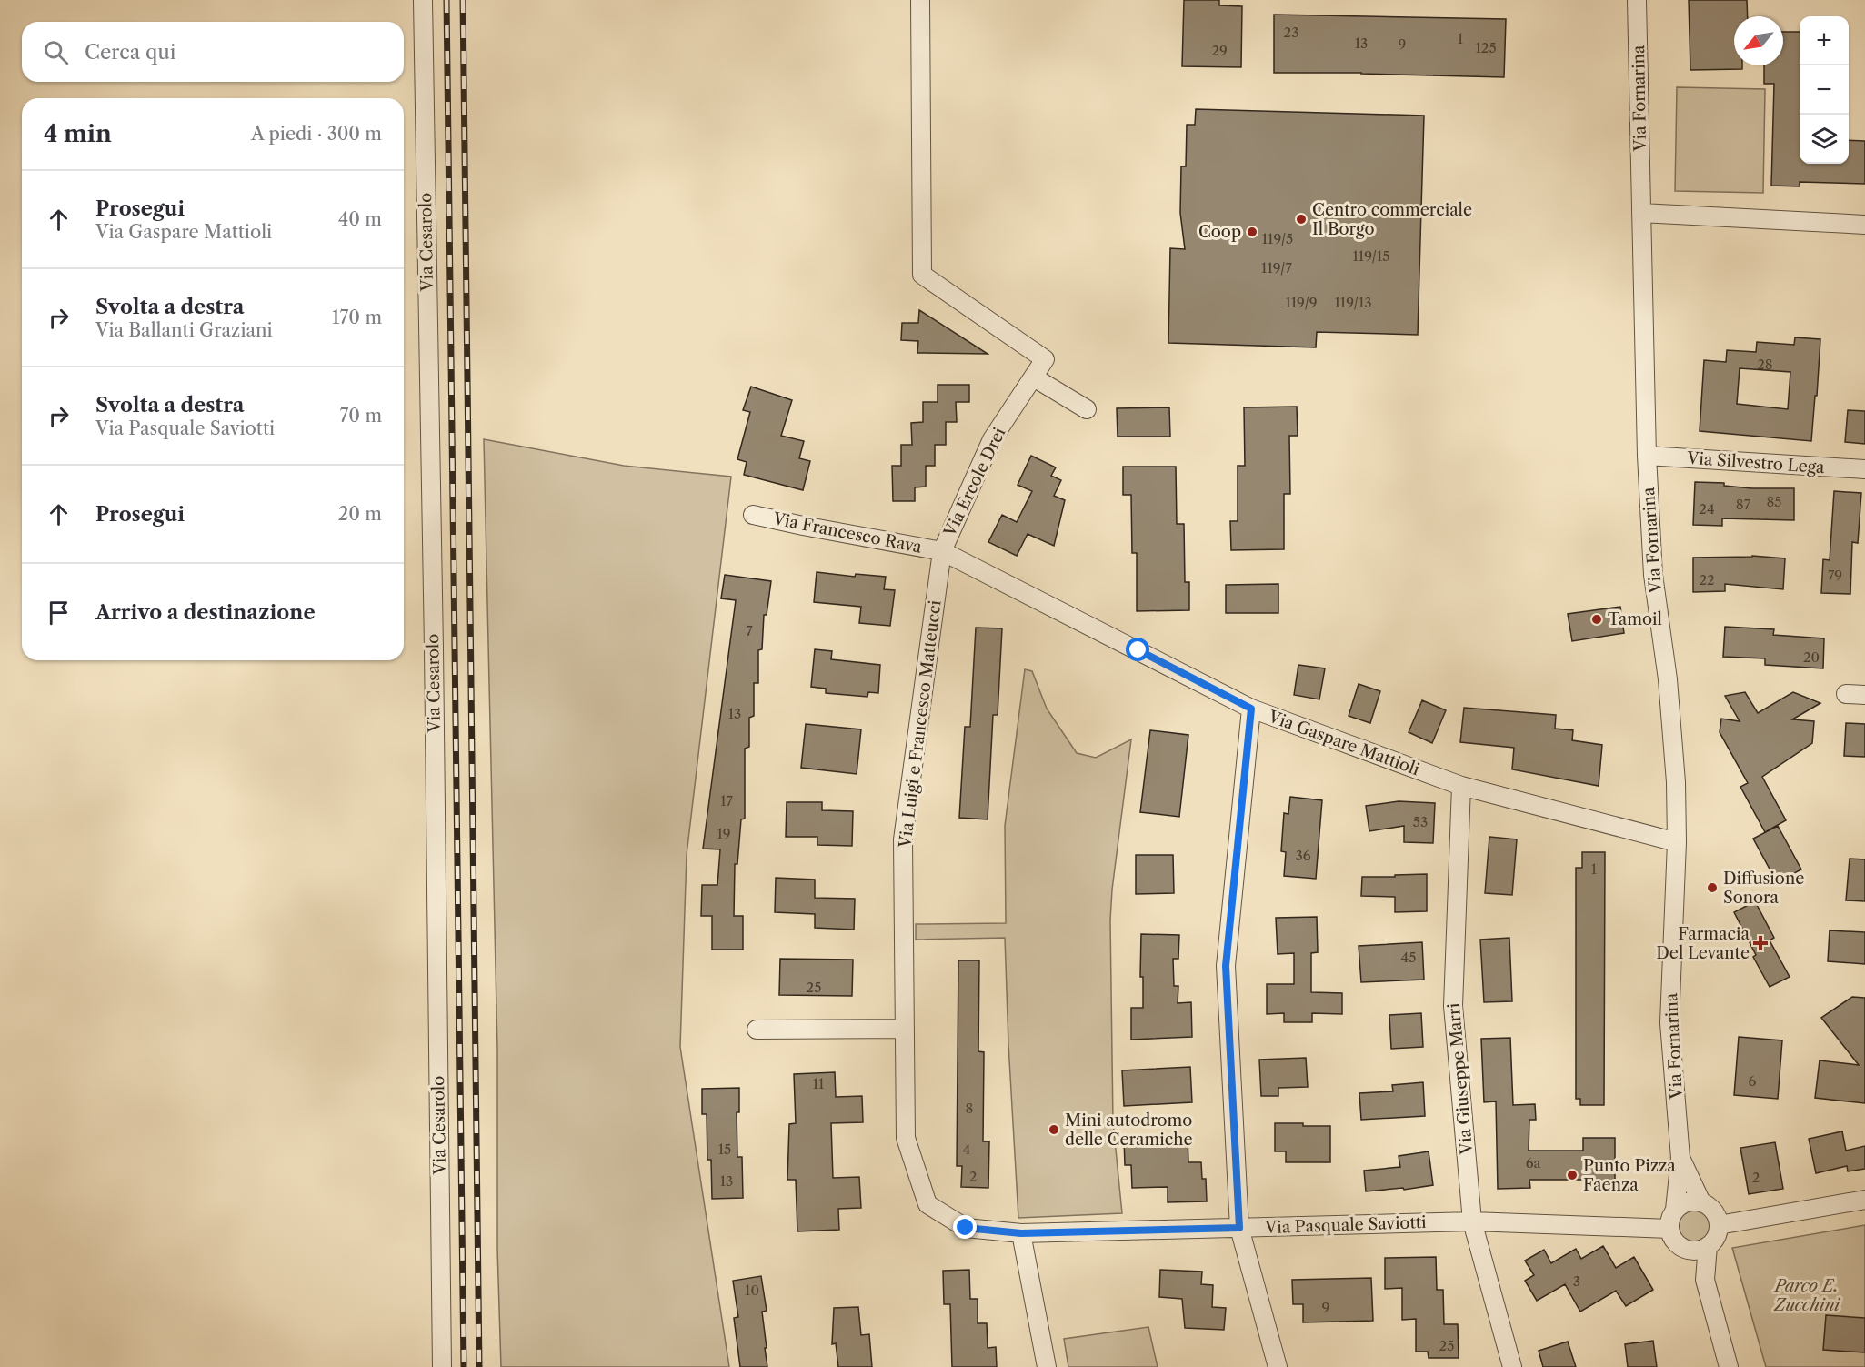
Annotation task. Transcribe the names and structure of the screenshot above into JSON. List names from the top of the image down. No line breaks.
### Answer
{"streets":{"street":["Via Fornarina","Via Cesarolo","Via Silvestro Lega","Via Ercole Drei","Via Francesco Rava","Via Luigi e Francesco Matteucci","Via Gaspare Mattioli","Via Giuseppe Marri","Via Pasquale Saviotti"]},"crossings":[["Via Fornarina","Via Silvestro Lega"],["Via Fornarina","Via Gaspare Mattioli"],["Via Fornarina","Via Pasquale Saviotti"],["Via Ercole Drei","Via Francesco Rava"],["Via Ercole Drei","Via Luigi e Francesco Matteucci"],["Via Ercole Drei","Via Gaspare Mattioli"],["Via Francesco Rava","Via Luigi e Francesco Matteucci"],["Via Francesco Rava","Via Gaspare Mattioli"],["Via Luigi e Francesco Matteucci","Via Gaspare Mattioli"],["Via Luigi e Francesco Matteucci","Via Pasquale Saviotti"],["Via Gaspare Mattioli","Via Giuseppe Marri"],["Via Giuseppe Marri","Via Pasquale Saviotti"]],"parks":["Parco E. Zucchini"],"places":{"other":["Centro commerciale Il Borgo","Coop","Tamoil","Diffusione Sonora","Mini autodromo delle Ceramiche","Punto Pizza Faenza"],"health":["Farmacia Del Levante"]},"house_numbers":["23","1","13","9","125","29","119/5","119/15","119/7","119/9","119/13","28","85","87","24","79","22","7","20","13","17","53","19","36","1","45","25","6","11","8","15","4","6a","2","2","13","3","10","9","25"],"north":"bottom left","page":{"map_buttons":["+","−"],"search":"Cerca qui","heading":["4 min","A piedi · 300 m"],"list":[["Prosegui","Via Gaspare Mattioli","40 m"],["Svolta a destra","Via Ballanti Graziani","170 m"],["Svolta a destra","Via Pasquale Saviotti","70 m"],["Prosegui","20 m"],"Arrivo a destinazione"]}}
